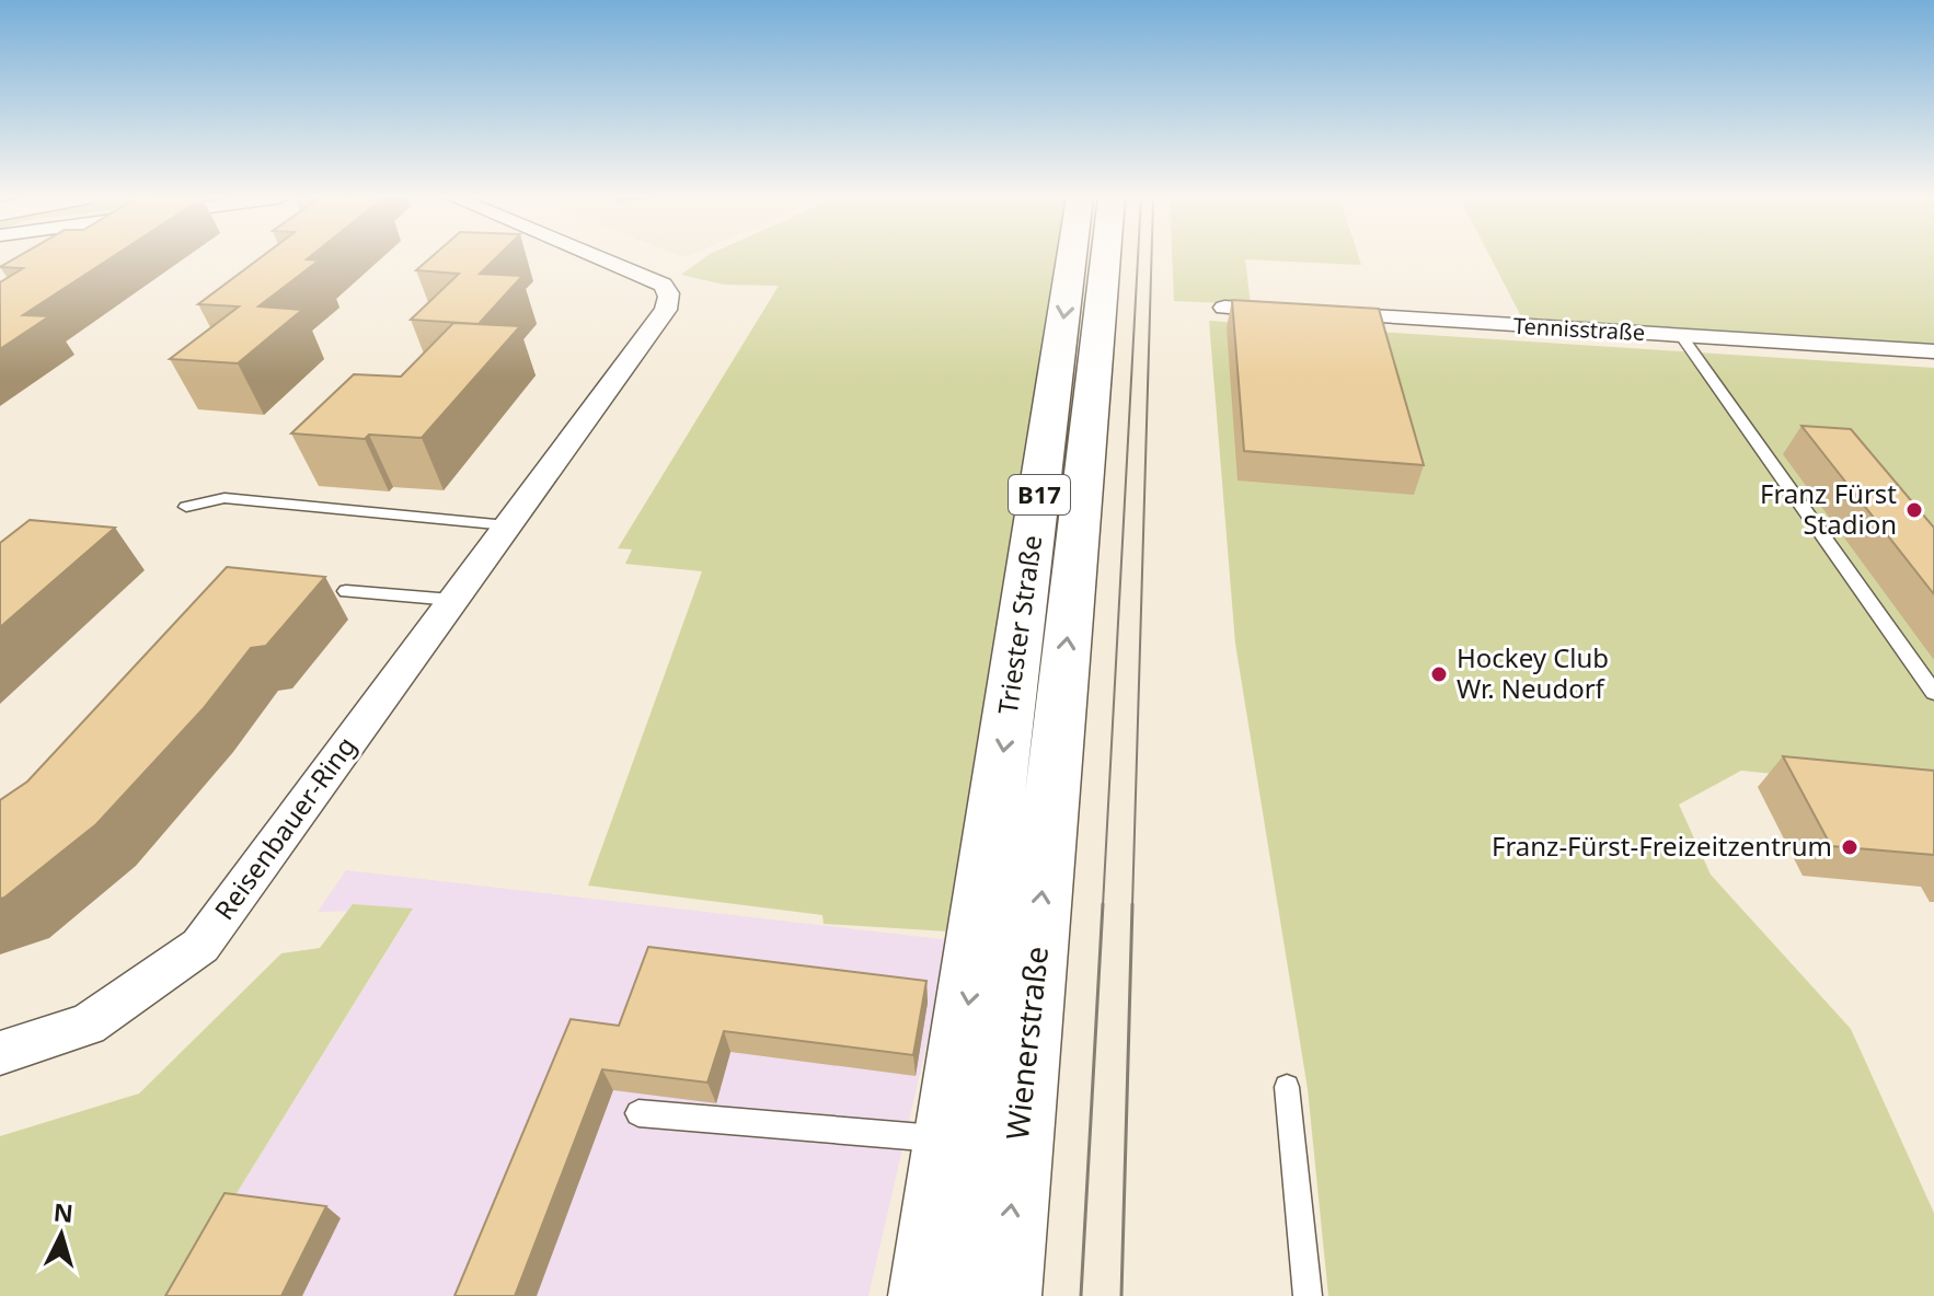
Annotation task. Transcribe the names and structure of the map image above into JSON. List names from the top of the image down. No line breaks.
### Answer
{"streets":{"main road":["B17","Triester Straße","Wienerstraße"],"street":["Tennisstraße","Reisenbauer-Ring"]},"crossings":[["B17","Triester Straße"],["B17","Wienerstraße"],["Triester Straße","Wienerstraße"]],"places":["Franz Fürst Stadion","Hockey Club Wr. Neudorf","Franz-Fürst-Freizeitzentrum"],"north":"top"}
